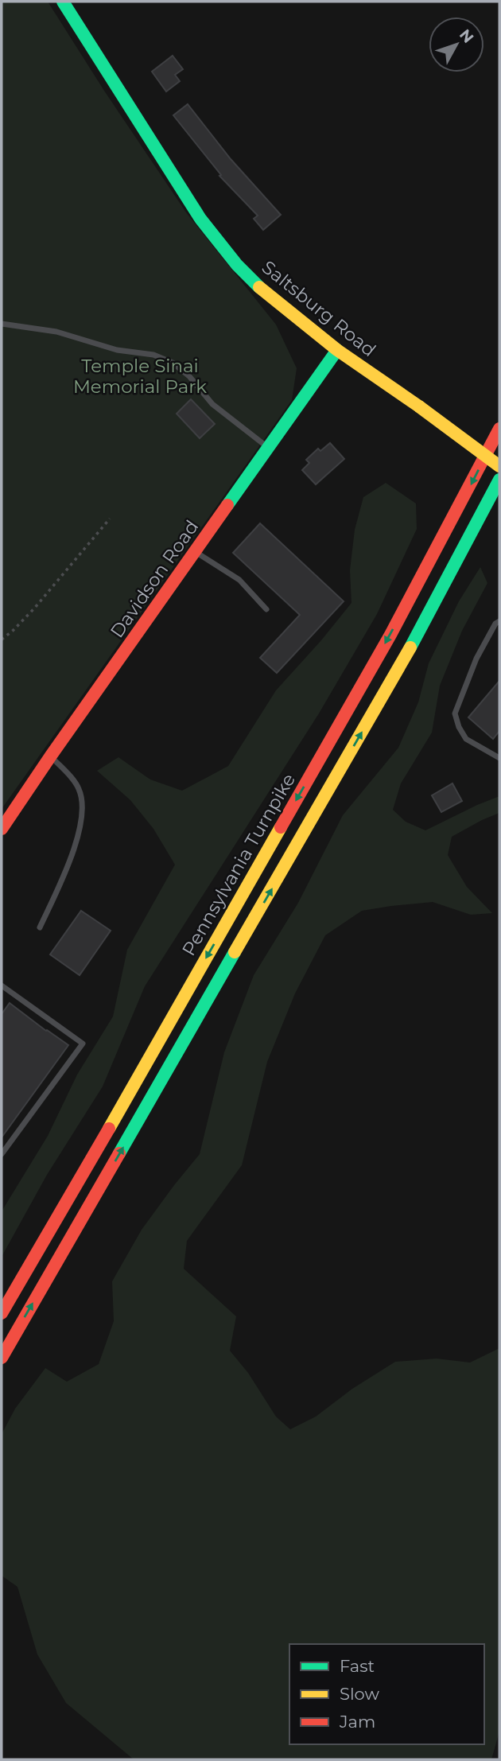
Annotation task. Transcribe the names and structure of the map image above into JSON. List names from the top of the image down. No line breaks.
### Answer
{"streets":{"main road":["Saltsburg Road","Davidson Road","Pennsylvania Turnpike"]},"crossings":[["Saltsburg Road","Davidson Road"]],"parks":["Temple Sinai Memorial Park"],"legend":["Fast","Slow","Jam"],"north":"top right"}
